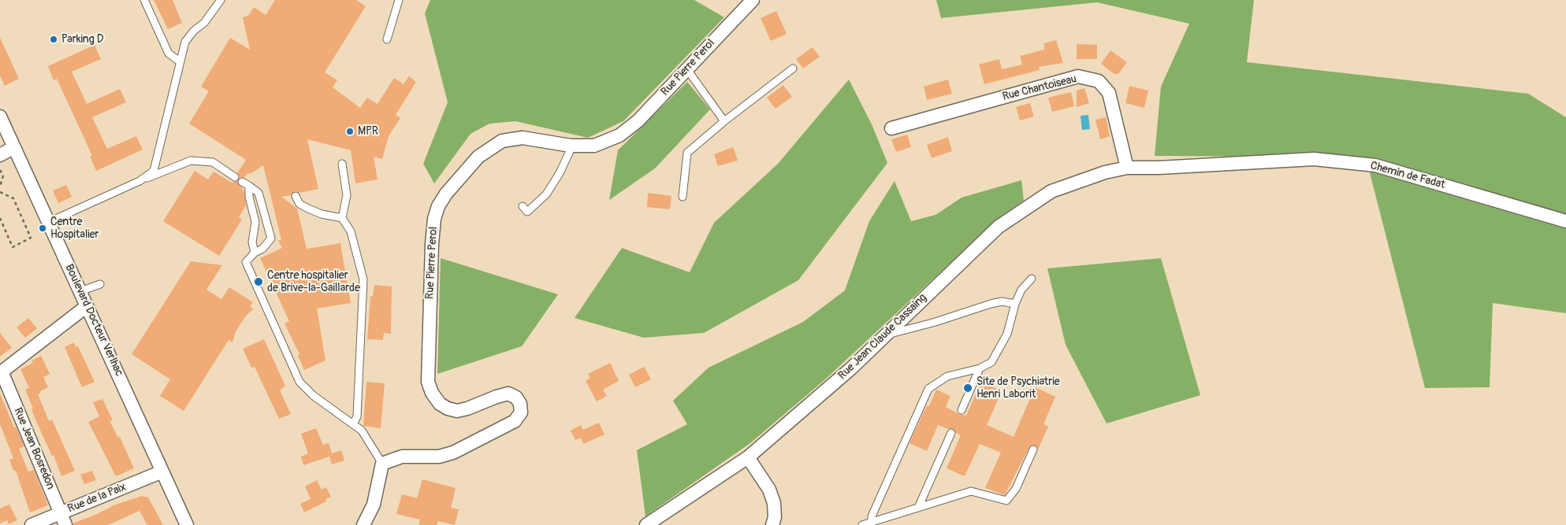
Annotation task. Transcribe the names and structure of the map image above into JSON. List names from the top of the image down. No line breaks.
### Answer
{"streets":{"street":["Rue Pierre Perol","Rue Chantoiseau","Chemin de Fadat","Boulevard Docteur Verlhac","Rue Jean Claude Cassaing","Rue Jean Bosredon","Rue de la Paix"]},"crossings":[["Rue Chantoiseau","Chemin de Fadat"],["Rue Chantoiseau","Rue Jean Claude Cassaing"],["Chemin de Fadat","Rue Jean Claude Cassaing"],["Boulevard Docteur Verlhac","Rue de la Paix"],["Rue Jean Bosredon","Rue de la Paix"]],"places":["Parking D","MPR","Centre Hospitalier","Centre hospitalier de Brive-la-Gaillarde","Site de Psychiatrie Henri Laborit"]}
